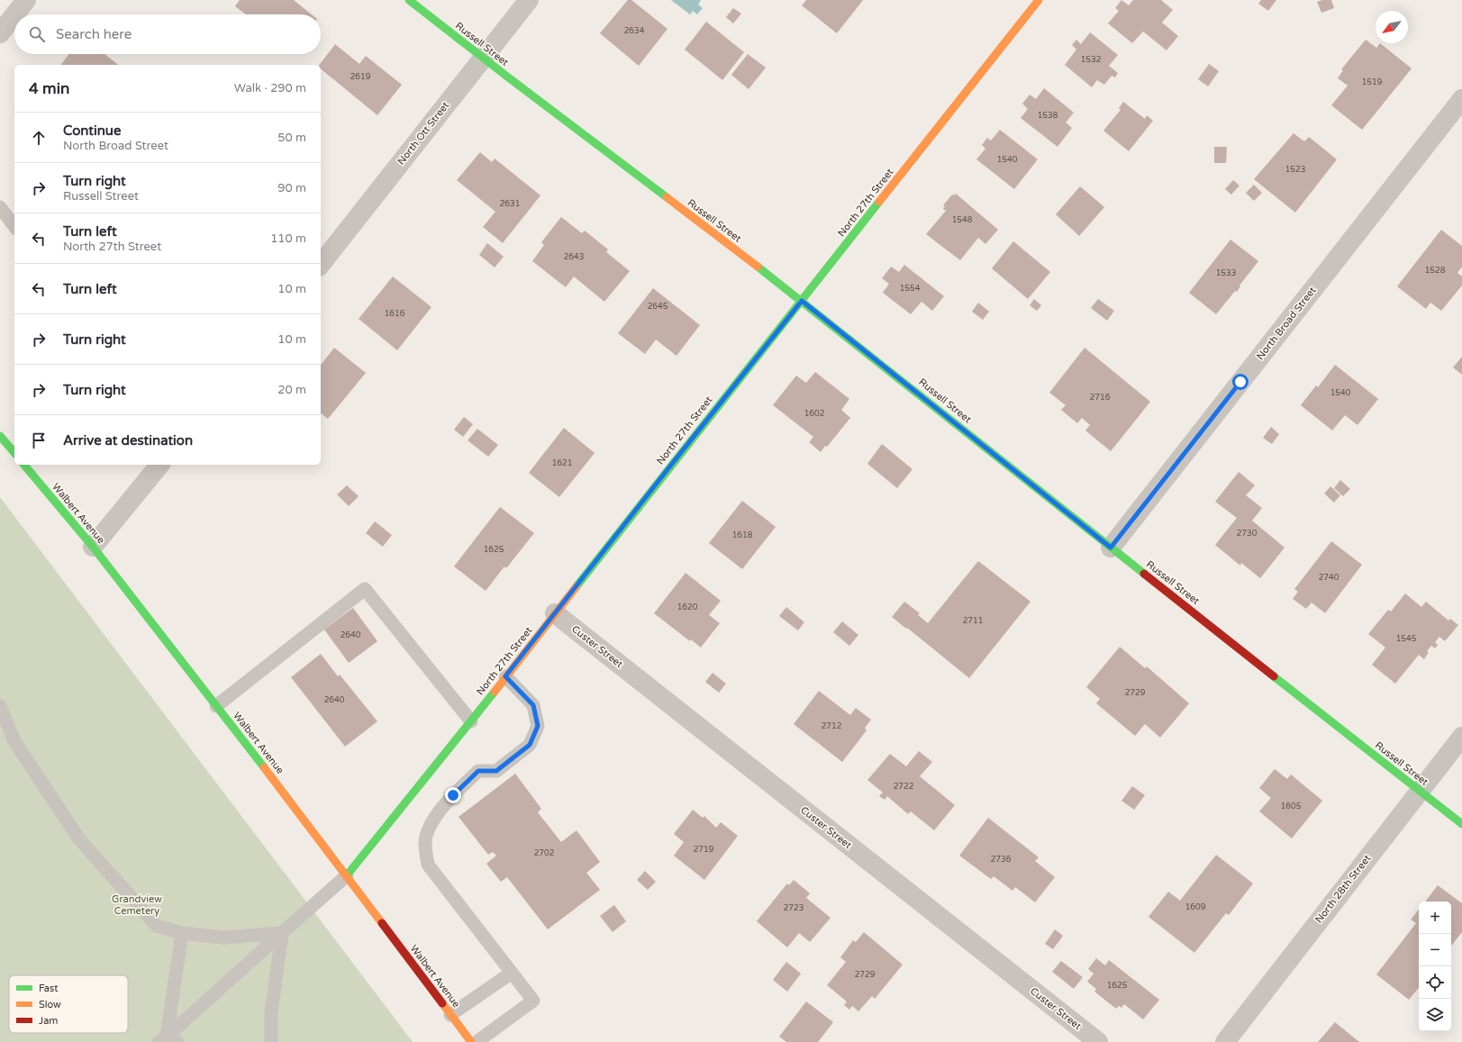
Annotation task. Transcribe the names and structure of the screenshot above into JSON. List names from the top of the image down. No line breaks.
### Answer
{"streets":{"street":["Russell Street","North Ott Street","North 27th Street","North Broad Street","Walbert Avenue","Custer Street","North 28th Street"]},"crossings":[["Russell Street","North Ott Street"],["Russell Street","North 27th Street"],["Russell Street","North Broad Street"],["Russell Street","North 28th Street"],["North 27th Street","Walbert Avenue"],["North 27th Street","Custer Street"]],"parks":["Grandview Cemetery"],"house_numbers":["2634","1532","2619","1519","1538","1540","1523","2631","1548","2643","1528","1533","1554","2645","1616","1540","2716","1602","1621","2730","1618","1625","2740","1620","2711","2640","1545","2729","2640","2712","2722","1605","2719","2702","2736","1609","2723","2729","1625"],"legend":["Fast","Slow","Jam"],"north":"bottom left","page":{"search":"Search here","heading":["4 min","Walk · 290 m"],"list":[["Continue","North Broad Street","50 m"],["Turn right","Russell Street","90 m"],["Turn left","North 27th Street","110 m"],["Turn left","10 m"],["Turn right","10 m"],["Turn right","20 m"],"Arrive at destination"],"map_buttons":["+","−"]}}
